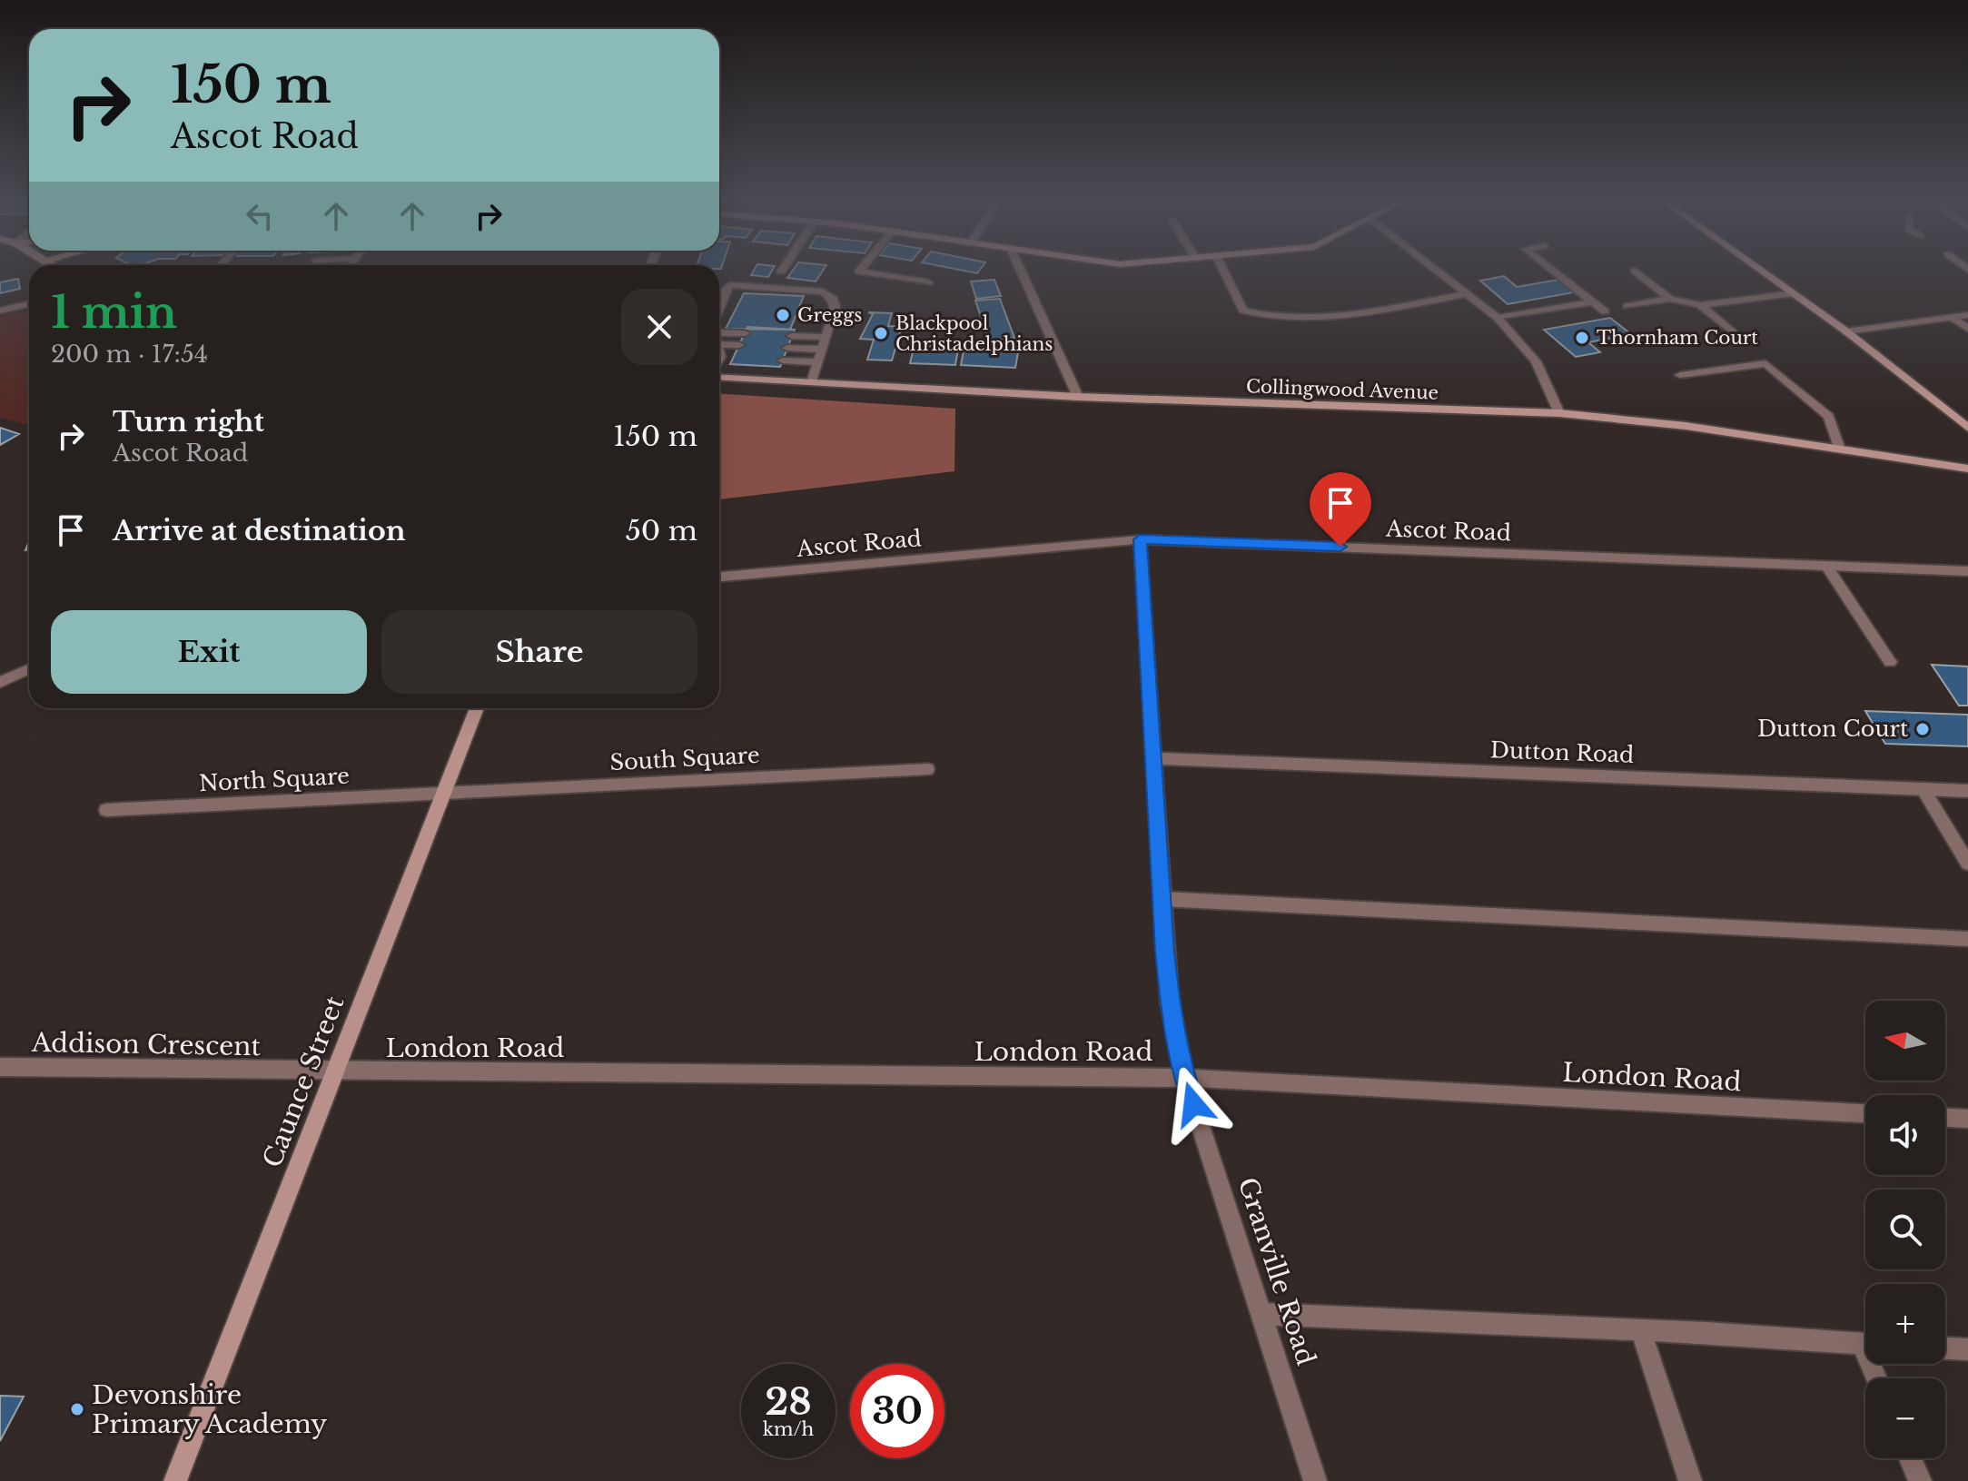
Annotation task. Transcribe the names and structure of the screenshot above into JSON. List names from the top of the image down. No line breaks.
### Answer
{"streets":{"street":["Collingwood Avenue","Ascot Road","Dutton Road","South Square","North Square","Addison Crescent","London Road","Caunce Street","Granville Road"]},"crossings":[["Ascot Road","Granville Road"],["Dutton Road","Granville Road"],["South Square","North Square"],["South Square","Caunce Street"],["North Square","Caunce Street"],["Addison Crescent","London Road"],["Addison Crescent","Caunce Street"],["London Road","Caunce Street"],["London Road","Granville Road"]],"places":["Greggs","Blackpool Christadelphians","Thornham Court","Dutton Court","Devonshire Primary Academy"],"north":"left","page":{"turn":["150 m","Ascot Road"],"heading":["1 min","200 m · 17:54"],"list":[{"name":"Turn right","note":"Ascot Road","value":"150 m"},{"name":"Arrive at destination","value":"50 m"}],"buttons":["Exit","Share"],"map_buttons":["+","−"],"speed":"28 km/h","limit":"30"}}
